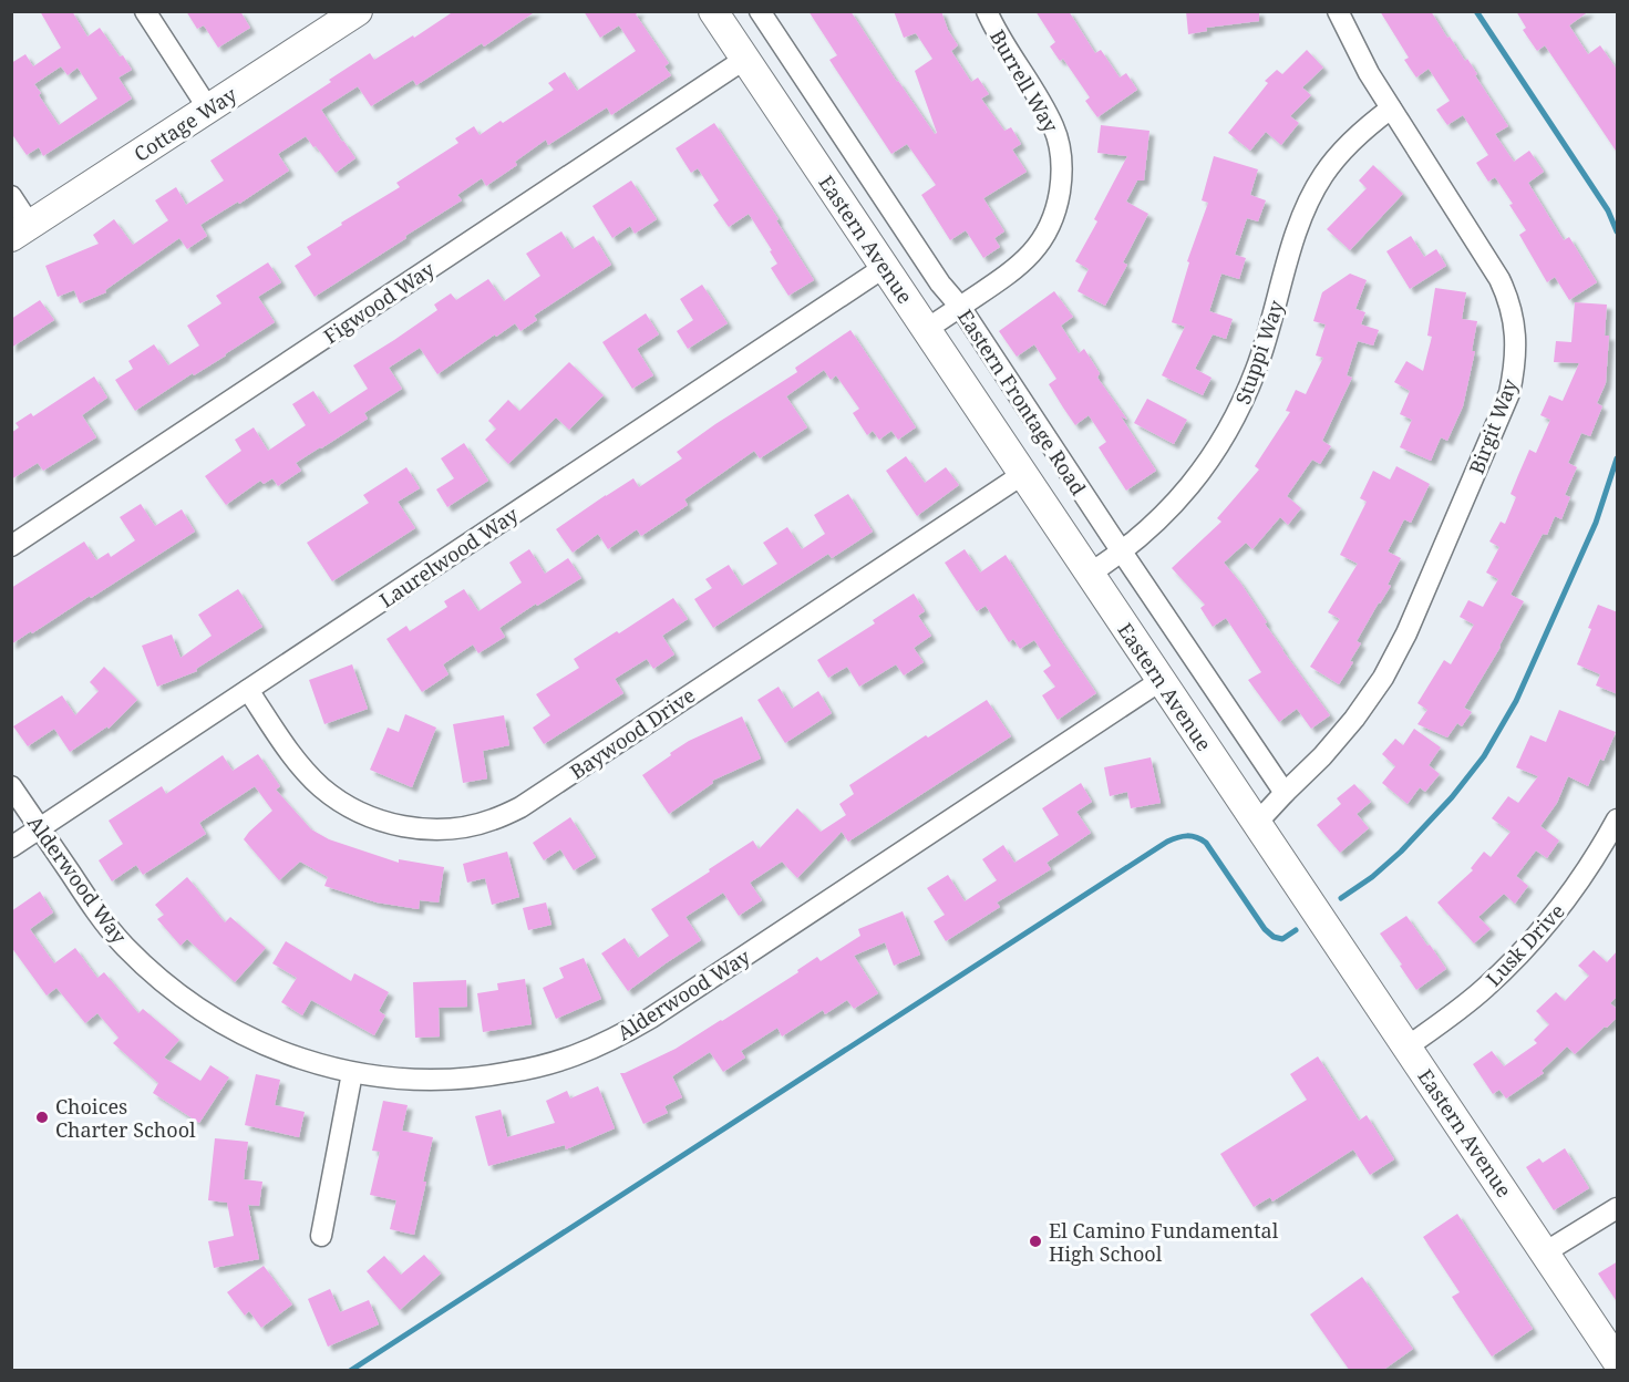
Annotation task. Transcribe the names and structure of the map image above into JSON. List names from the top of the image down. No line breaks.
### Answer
{"streets":{"main road":["Cottage Way","Eastern Avenue"],"street":["Burrell Way","Figwood Way","Stuppi Way","Eastern Frontage Road","Birgit Way","Laurelwood Way","Baywood Drive","Alderwood Way","Lusk Drive"]},"crossings":[["Burrell Way","Eastern Avenue"],["Burrell Way","Eastern Frontage Road"],["Eastern Avenue","Figwood Way"],["Eastern Avenue","Stuppi Way"],["Eastern Avenue","Birgit Way"],["Eastern Avenue","Laurelwood Way"],["Eastern Avenue","Baywood Drive"],["Eastern Avenue","Alderwood Way"],["Eastern Avenue","Lusk Drive"],["Stuppi Way","Eastern Frontage Road"],["Stuppi Way","Birgit Way"],["Eastern Frontage Road","Birgit Way"],["Laurelwood Way","Baywood Drive"],["Laurelwood Way","Alderwood Way"]],"places":["Choices Charter School","El Camino Fundamental High School"]}
